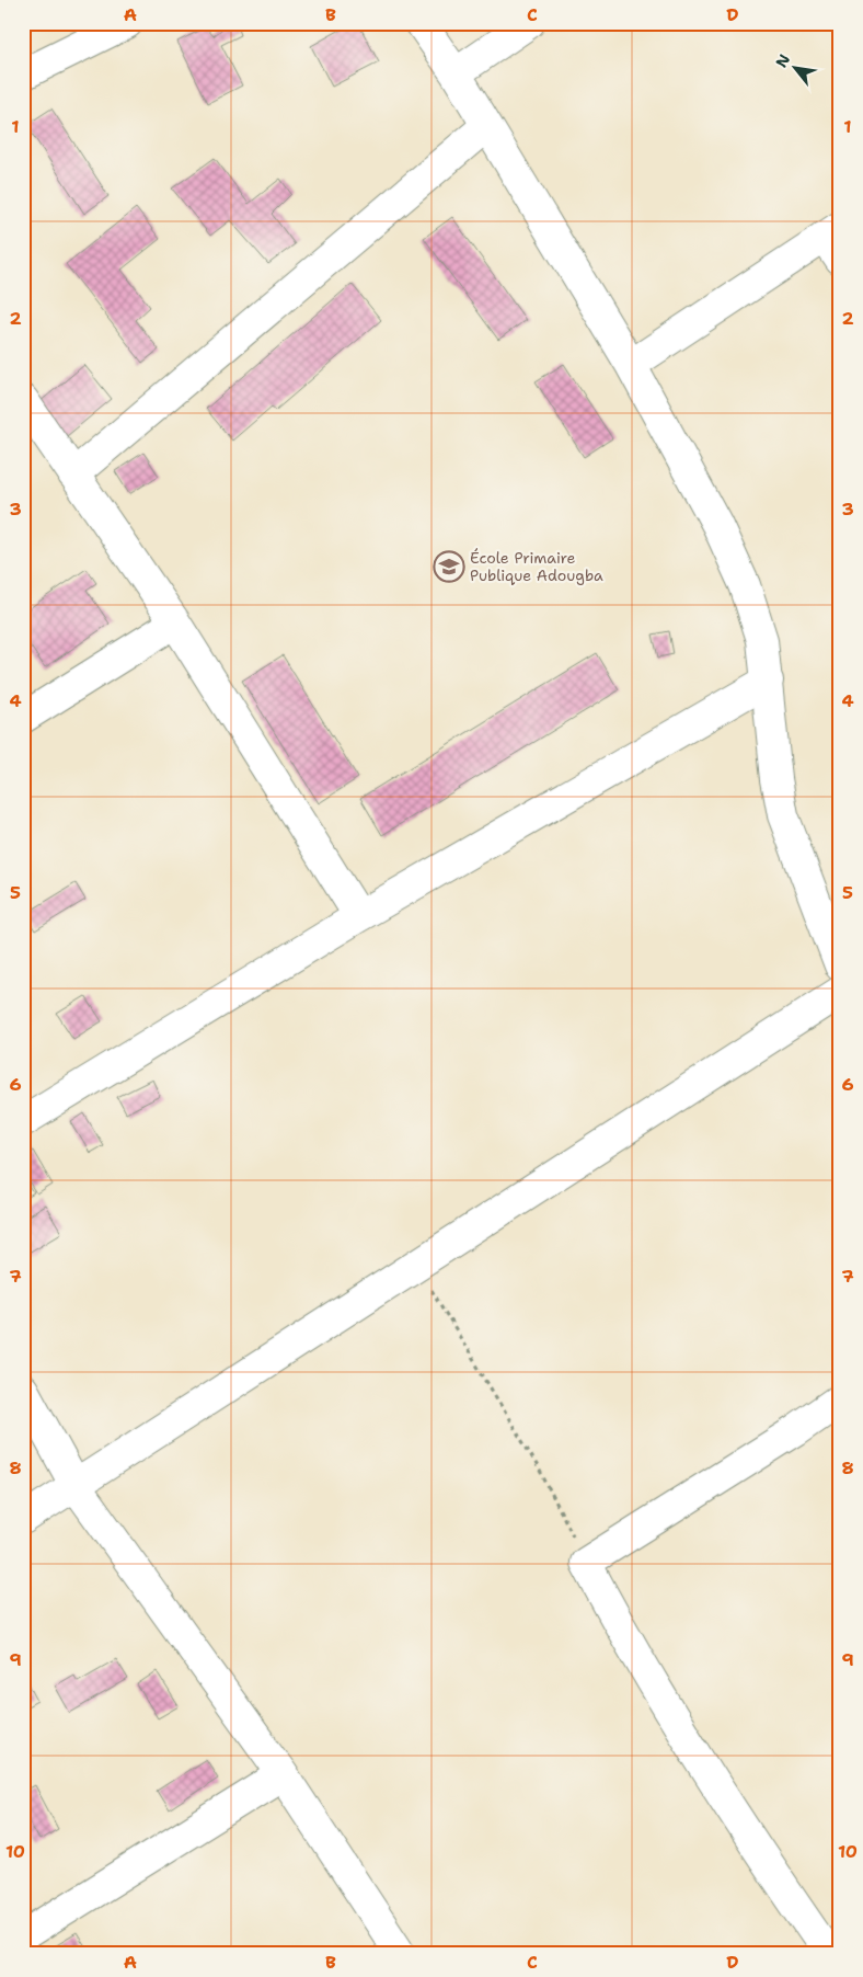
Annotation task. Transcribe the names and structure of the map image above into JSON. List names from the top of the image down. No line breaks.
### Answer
{"places":{"school or university":["École Primaire Publique Adougba"]},"north":"top left","grid":{"columns":["A","B","C","D"],"rows":["1","2","3","4","5","6","7","8","9","10"]}}
